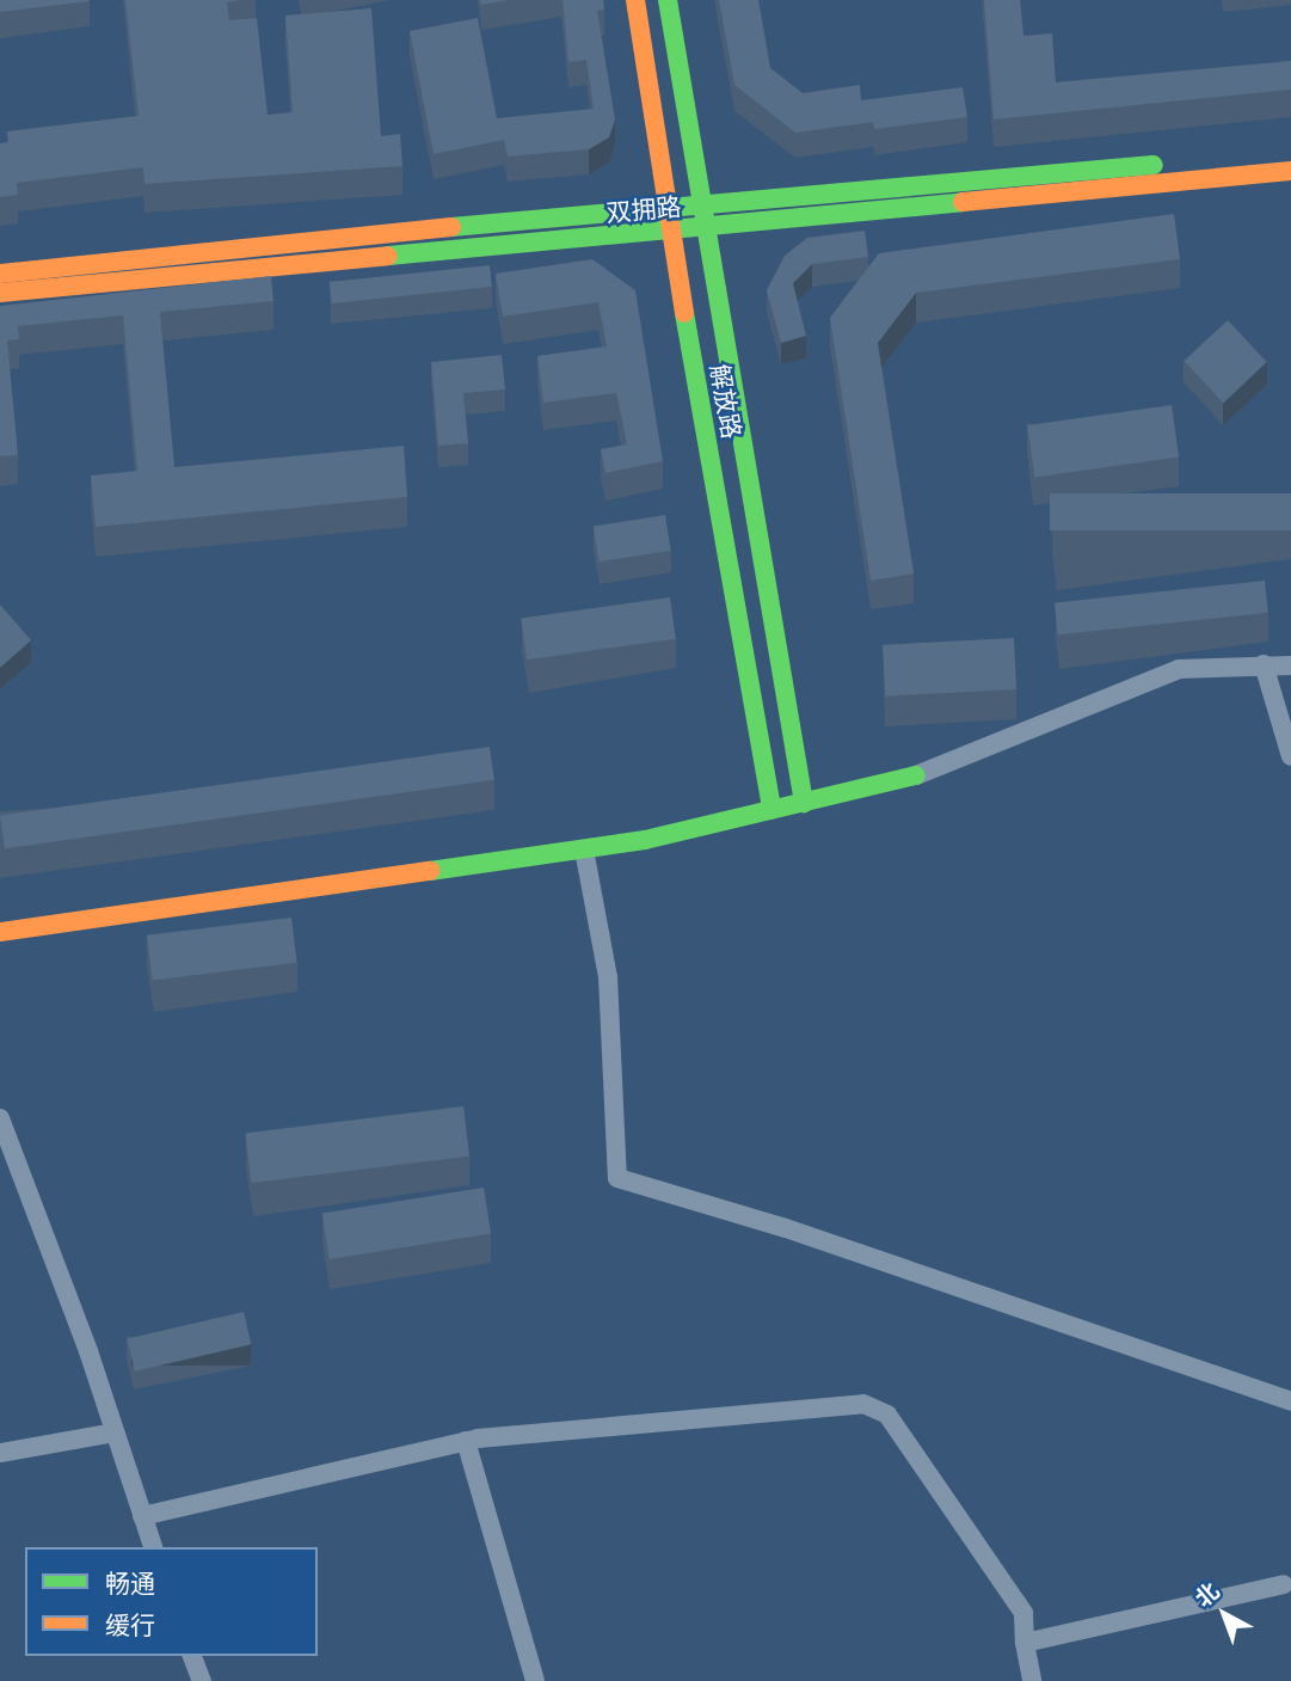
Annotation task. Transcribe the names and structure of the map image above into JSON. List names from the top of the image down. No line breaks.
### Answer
{"streets":{"main road":["双拥路","解放路"]},"crossings":[["双拥路","解放路"]],"legend":["畅通","缓行"],"north":"top left"}
